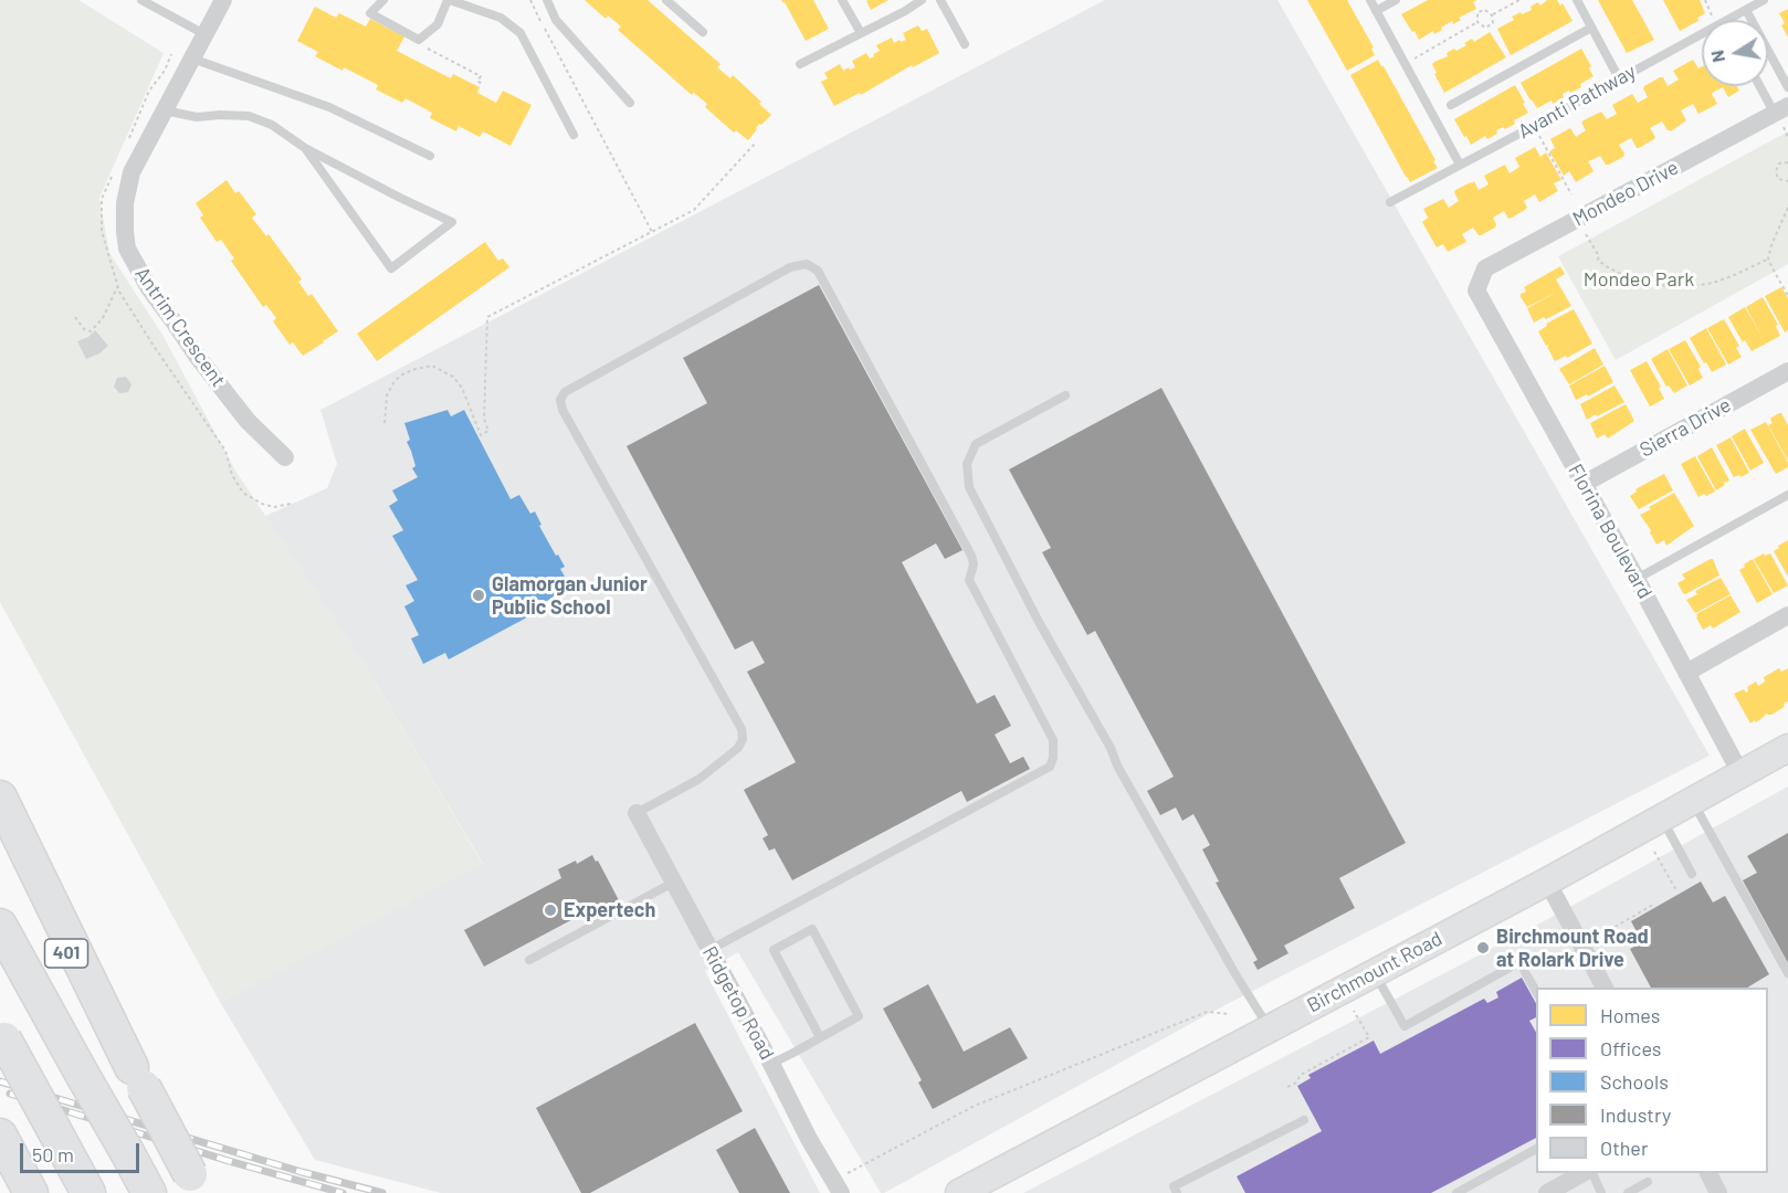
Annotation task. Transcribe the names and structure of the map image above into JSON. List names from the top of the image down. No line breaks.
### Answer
{"streets":{"highway":["401"],"main road":["Birchmount Road"],"street":["Mondeo Drive","Antrim Crescent","Sierra Drive","Florina Boulevard","Ridgetop Road"],"lane":["Avanti Pathway"]},"crossings":[["Mondeo Drive","Florina Boulevard"],["Sierra Drive","Florina Boulevard"],["Florina Boulevard","Birchmount Road"]],"parks":["Mondeo Park"],"places":["Glamorgan Junior Public School","Expertech","Birchmount Road at Rolark Drive"],"legend":["Homes","Offices","Schools","Industry","Other"],"scale_bar":"50 m","north":"left"}
